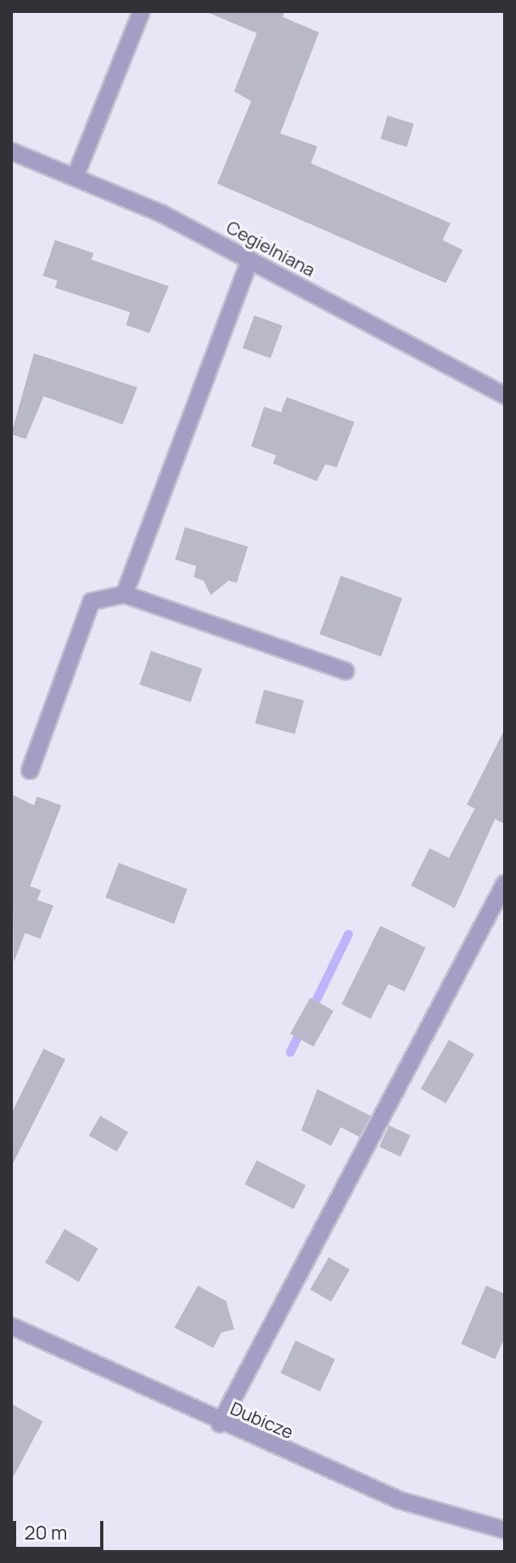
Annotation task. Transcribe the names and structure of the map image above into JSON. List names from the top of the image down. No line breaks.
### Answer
{"streets":{"street":["Cegielniana","Dubicze"]},"scale_bar":"20 m"}
